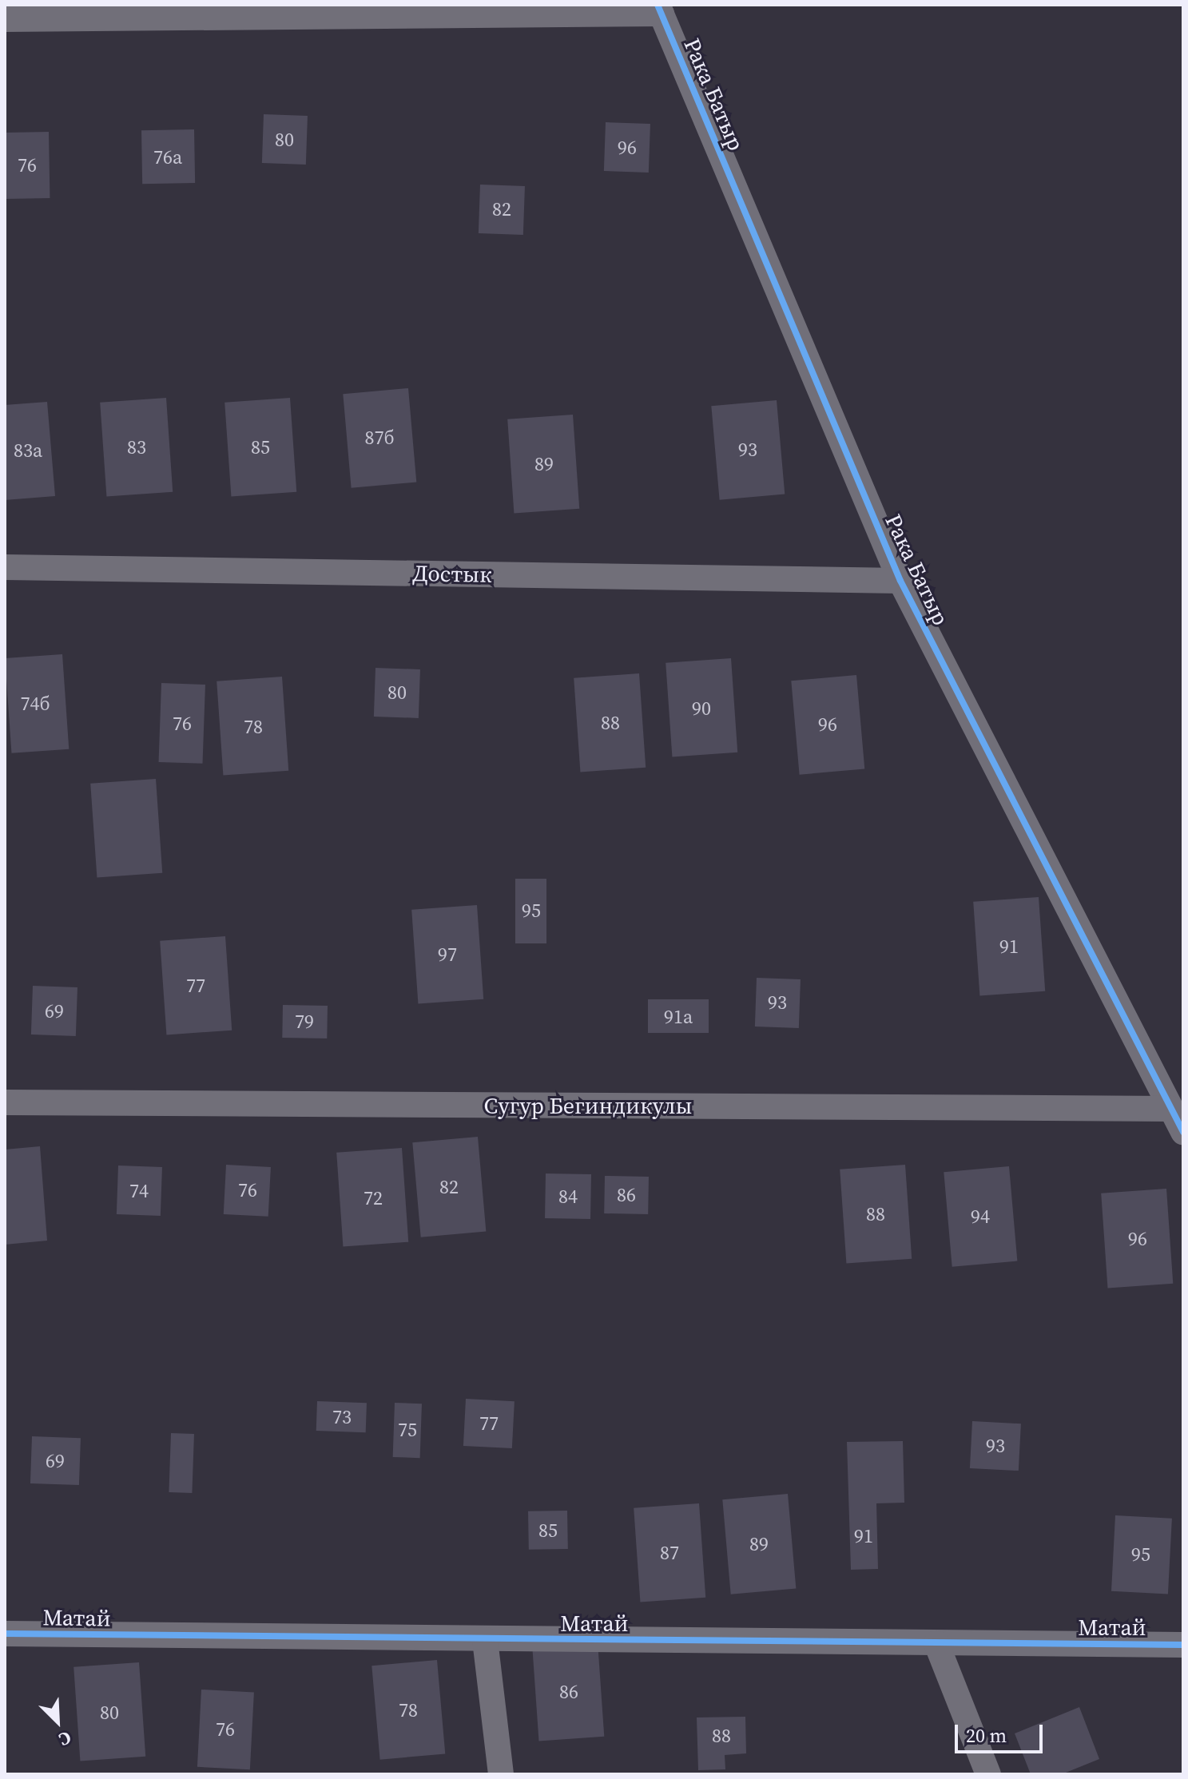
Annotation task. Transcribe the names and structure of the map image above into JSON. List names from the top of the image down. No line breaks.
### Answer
{"streets":{"street":["Рака Батыр","Достык","Сугур Бегиндикулы","Матай"]},"crossings":[["Рака Батыр","Достык"],["Рака Батыр","Сугур Бегиндикулы"]],"house_numbers":["80","96","76а","76","82","87б","83","85","93","83а","89","80","74б","90","88","76","96","78","95","91","97","77","93","69","91а","79","82","76","74","86","84","72","88","94","96","73","77","75","93","69","85","91","89","87","95","86","78","80","76","88"],"scale_bar":"20 m","north":"bottom right"}
